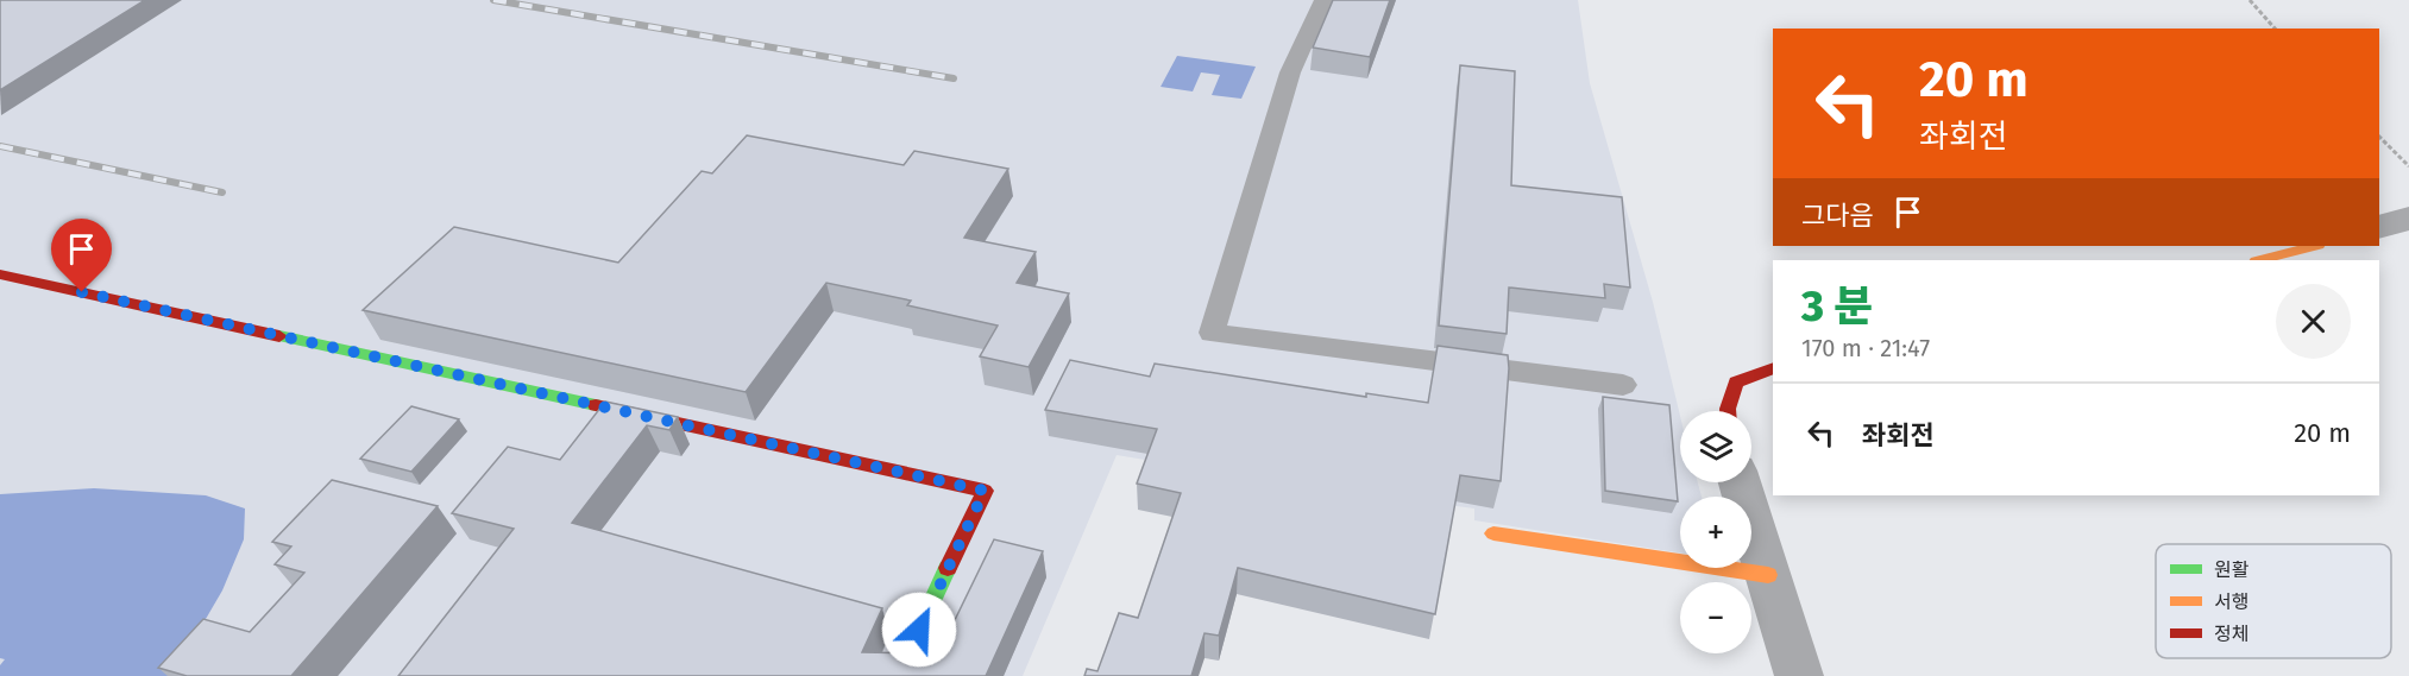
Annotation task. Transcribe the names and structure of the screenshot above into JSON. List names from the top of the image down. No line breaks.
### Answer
{"legend":["원활","서행","정체"],"page":{"turn":["20 m","좌회전"],"then":"그다음","heading":["3 분","170 m · 21:47"],"list":[{"name":"좌회전","value":"20 m"}],"map_buttons":["+","−"]}}
